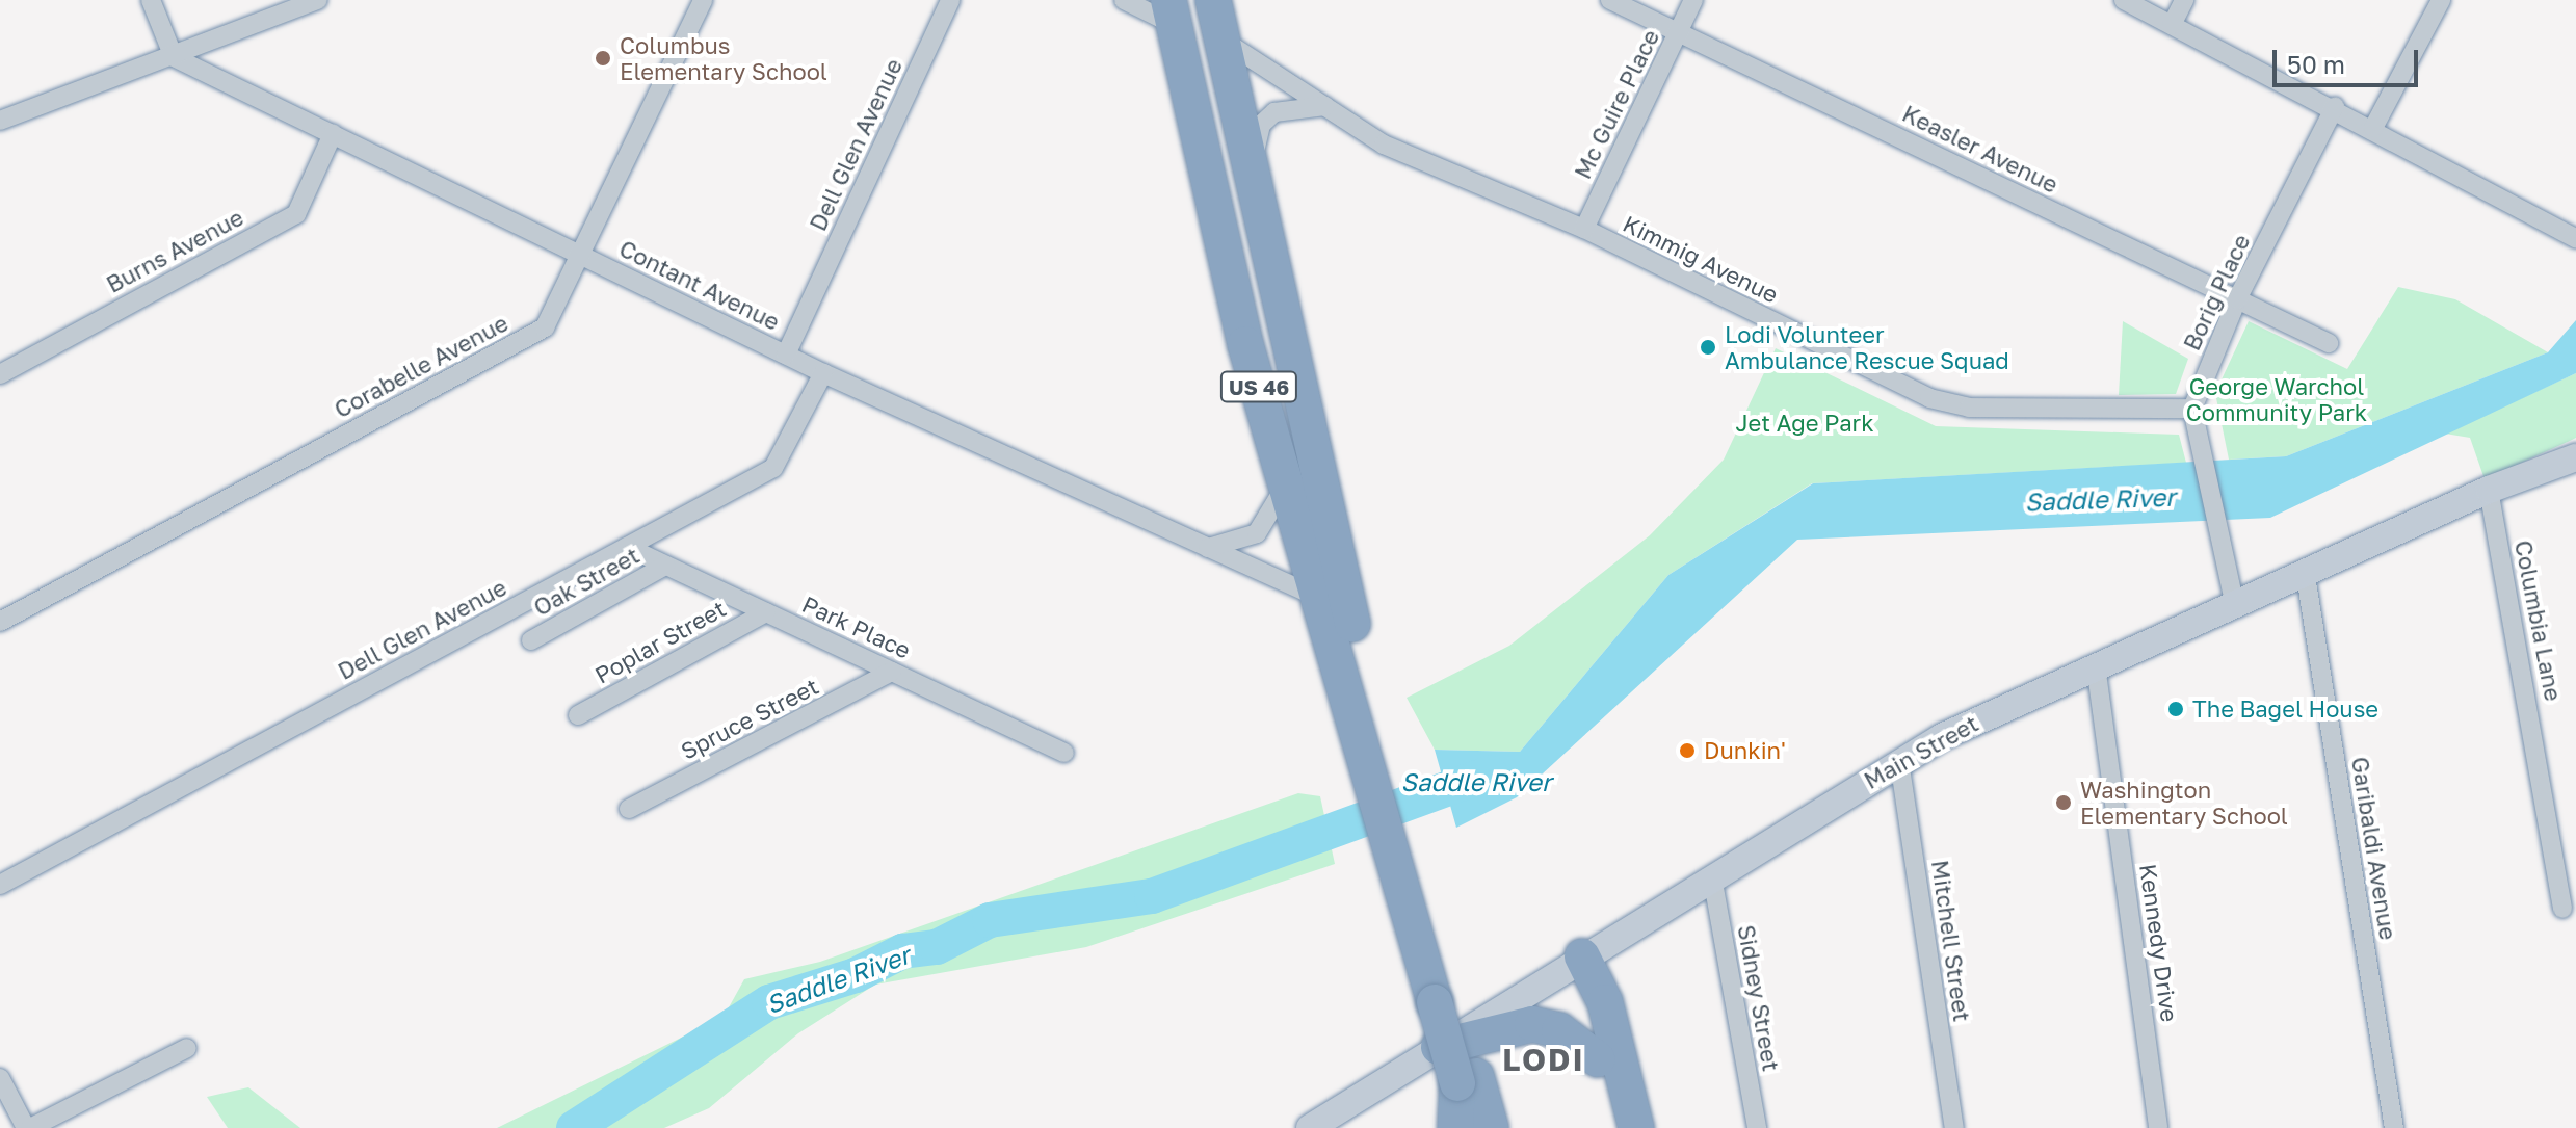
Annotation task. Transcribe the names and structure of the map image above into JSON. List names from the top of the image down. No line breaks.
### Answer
{"streets":{"highway":["US 46"],"street":["Mc Guire Place","Dell Glen Avenue","Keasler Avenue","Burns Avenue","Kimmig Avenue","Contant Avenue","Borig Place","Corabelle Avenue","Oak Street","Columbia Lane","Park Place","Poplar Street","Spruce Street","Main Street","Garibaldi Avenue","Mitchell Street","Kennedy Drive","Sidney Street"]},"crossings":[["Mc Guire Place","Keasler Avenue"],["Mc Guire Place","Kimmig Avenue"],["Dell Glen Avenue","Contant Avenue"],["Dell Glen Avenue","Park Place"],["Keasler Avenue","Borig Place"],["Burns Avenue","Contant Avenue"],["Kimmig Avenue","Borig Place"],["Kimmig Avenue","US 46"],["Contant Avenue","Corabelle Avenue"],["Contant Avenue","US 46"],["Oak Street","Park Place"],["Columbia Lane","Main Street"],["Park Place","Poplar Street"],["Park Place","Spruce Street"],["Main Street","Garibaldi Avenue"],["Main Street","Mitchell Street"],["Main Street","Kennedy Drive"],["Main Street","Sidney Street"]],"districts":["LODI"],"water":["Saddle River"],"parks":["George Warchol Community Park","Jet Age Park"],"places":["Columbus Elementary School","Lodi Volunteer Ambulance Rescue Squad","The Bagel House","Dunkin'","Washington Elementary School"],"scale_bar":"50 m"}
